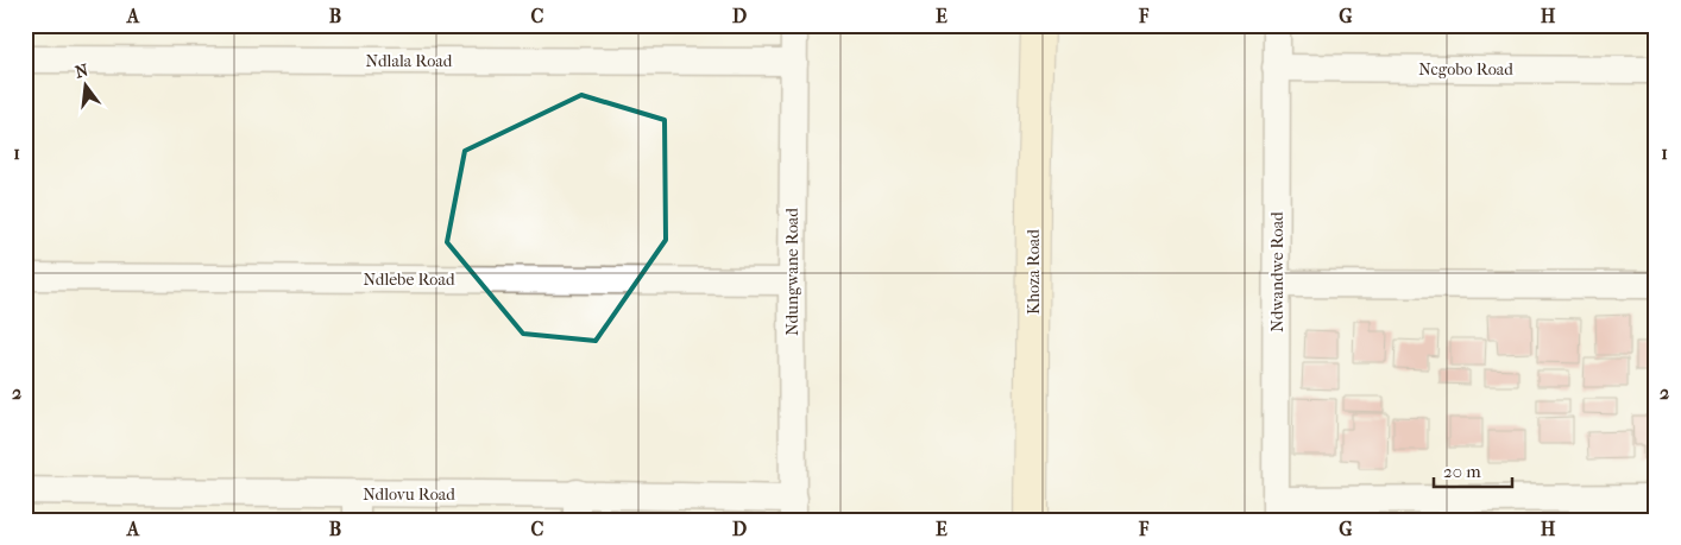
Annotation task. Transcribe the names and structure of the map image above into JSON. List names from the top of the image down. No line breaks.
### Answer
{"streets":{"street":["Ndlala Road","Ncgobo Road","Ndungwane Road","Khoza Road","Ndwandwe Road","Ndlebe Road","Ndlovu Road"]},"crossings":[["Ndlala Road","Ndungwane Road"],["Ncgobo Road","Ndwandwe Road"],["Ndungwane Road","Ndlebe Road"],["Ndungwane Road","Ndlovu Road"]],"scale_bar":"20 m","north":"top","grid":{"columns":["A","B","C","D","E","F","G","H"],"rows":["1","2"]}}
